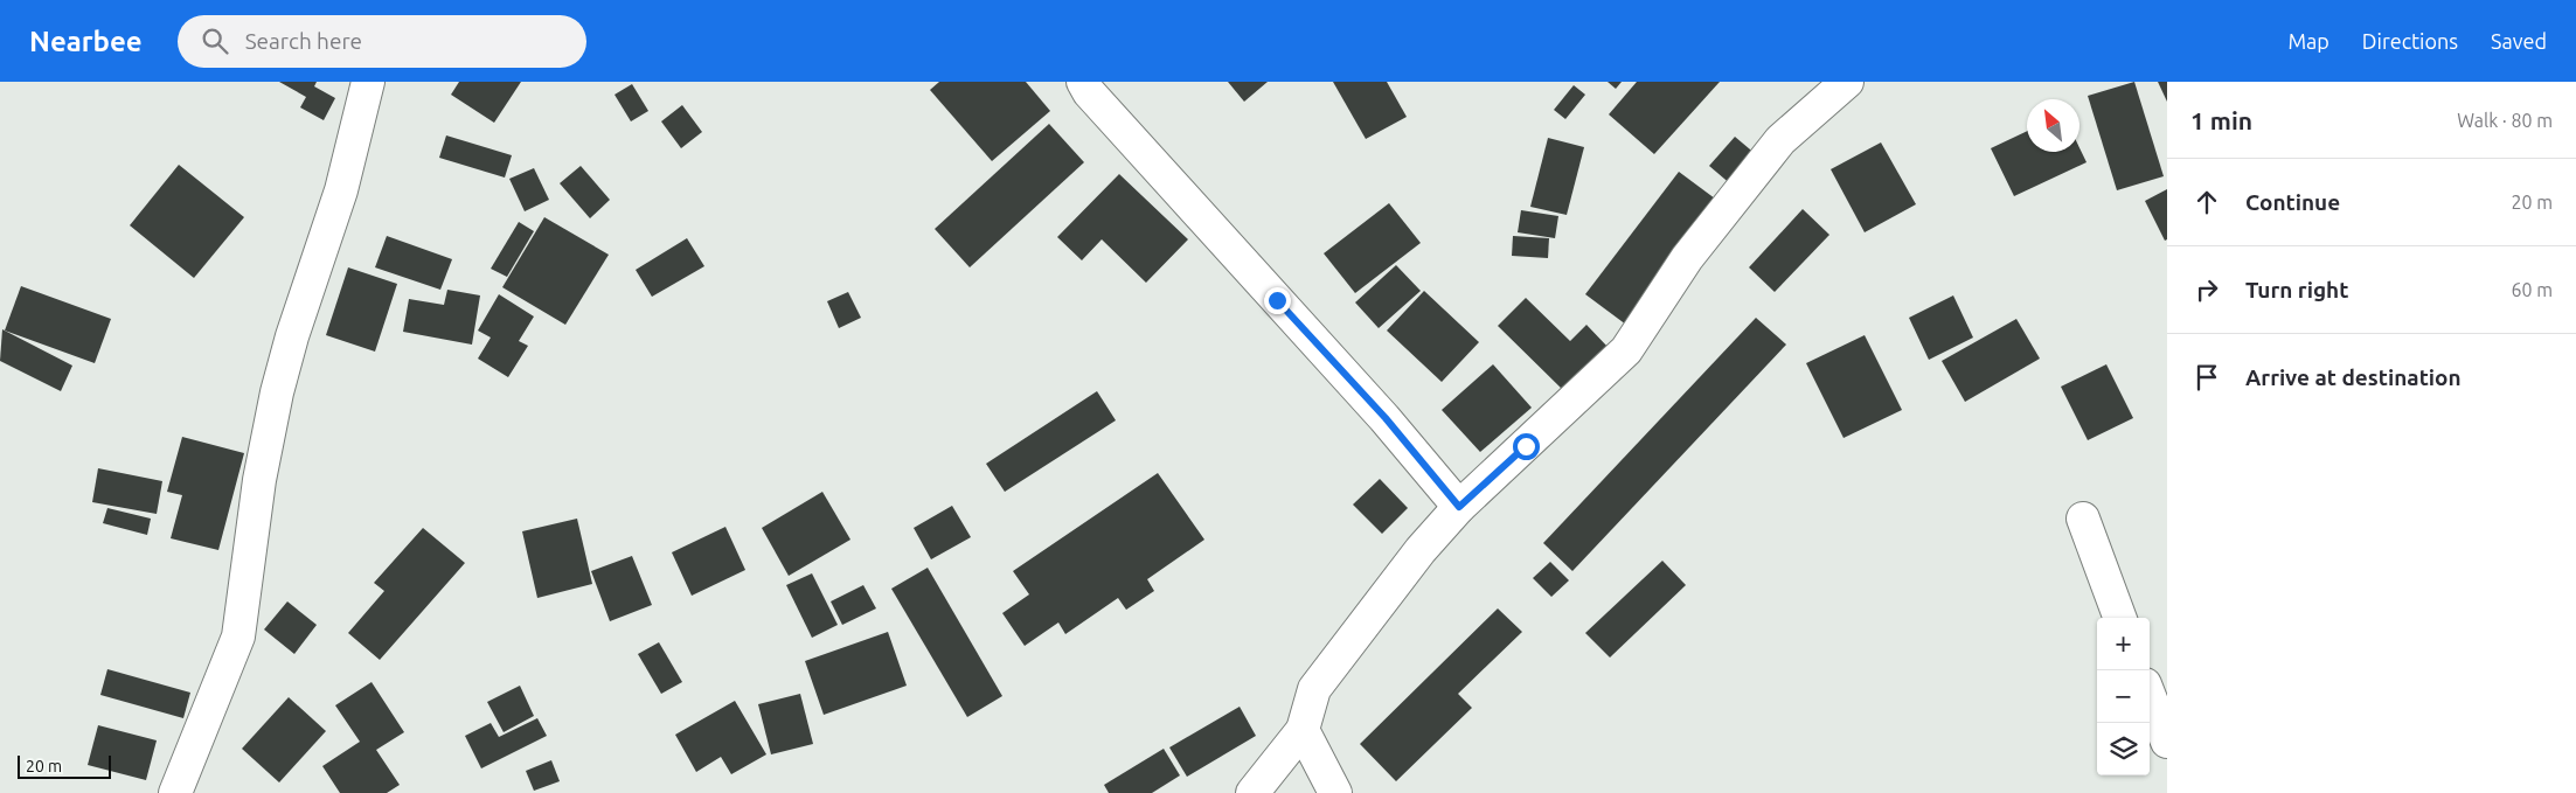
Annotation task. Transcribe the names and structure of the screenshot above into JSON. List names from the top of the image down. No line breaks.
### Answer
{"scale_bar":"20 m","north":"top left","page":{"header":"Nearbee","search":"Search here","nav":["Map","Directions","Saved"],"heading":["1 min","Walk · 80 m"],"list":[["Continue","20 m"],["Turn right","60 m"],"Arrive at destination"],"map_buttons":["+","−"],"scale":"20 m"}}
